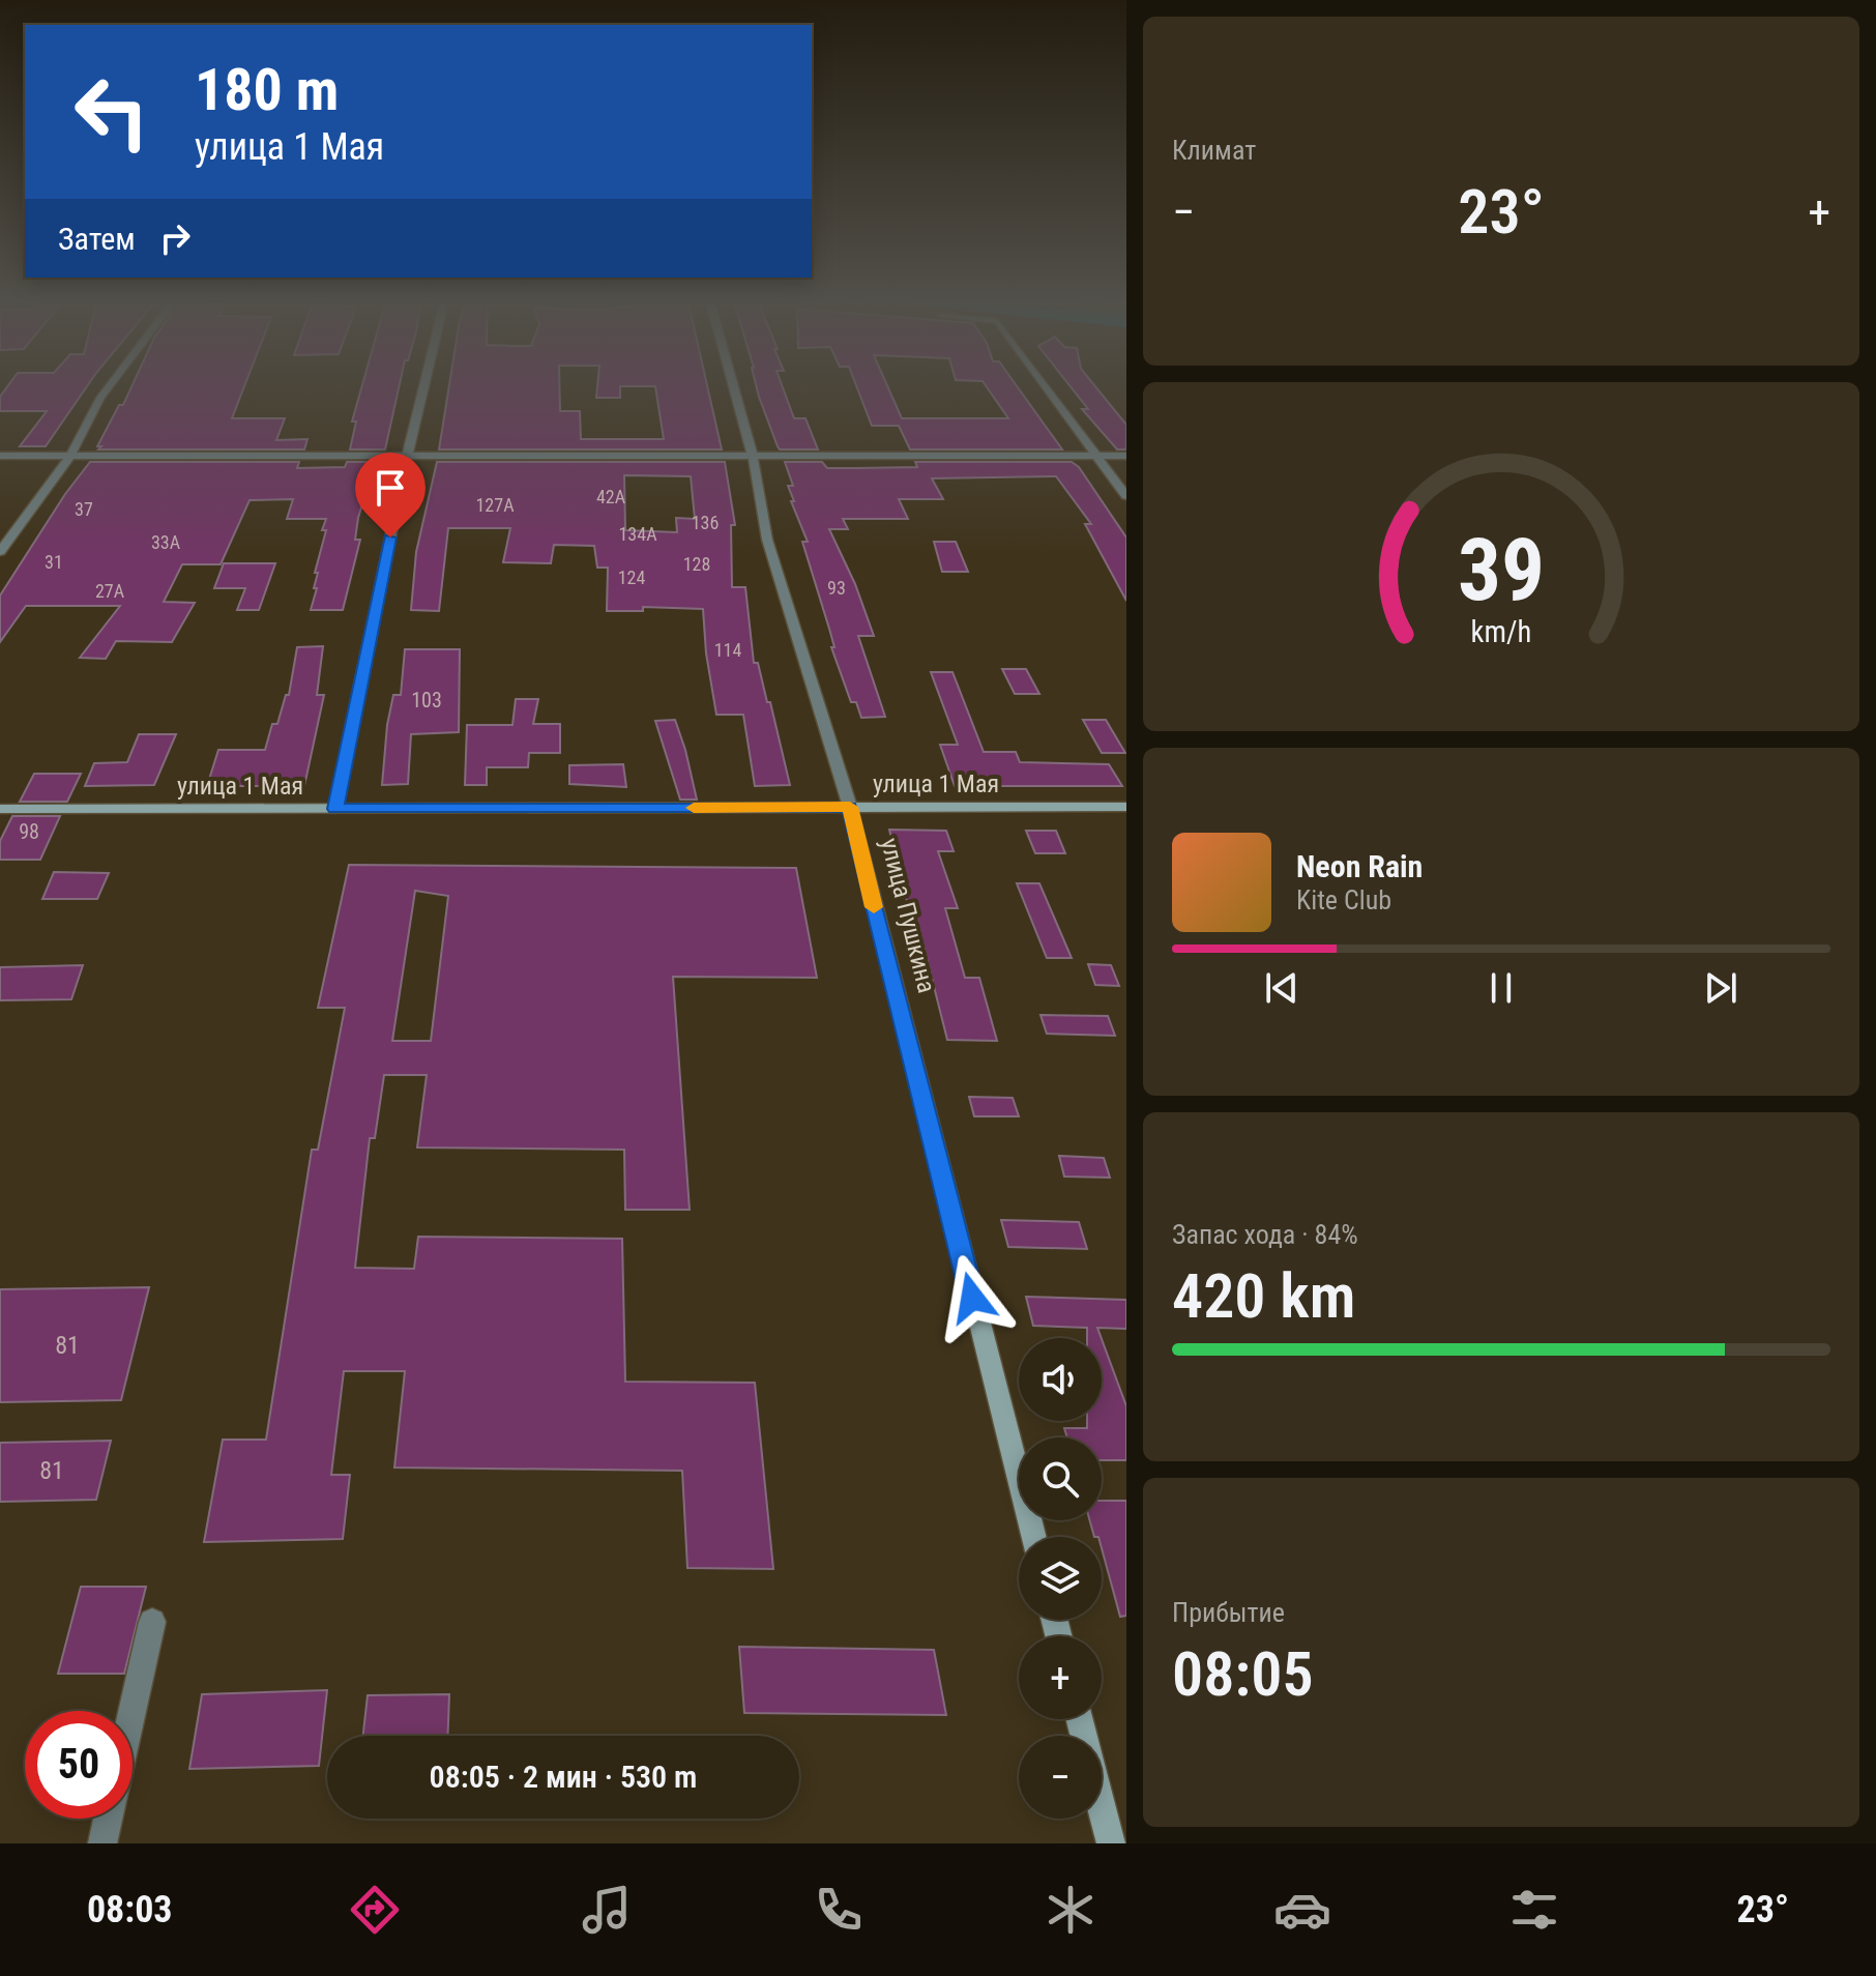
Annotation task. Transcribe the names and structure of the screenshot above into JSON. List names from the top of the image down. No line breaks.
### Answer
{"streets":{"main road":["улица 1 Мая","улица Пушкина"]},"crossings":[["улица 1 Мая","улица Пушкина"]],"house_numbers":["42А","127А","37","136","134А","33А","31","128","124","93","27А","114","103","98","81","81"],"page":{"tile":["Климат",["Запас хода · 84%","420 km"],["Прибытие","08:05"]],"turn":["180 m","улица 1 Мая"],"heat":["−","23°","+"],"then":"Затем","song":["Neon Rain","Kite Club"],"map_buttons":["+","−"],"limit":"50","trip":"08:05 · 2 мин · 530 m","tabs":["08:03","23°"],"gauge":["39","km/h"]}}
